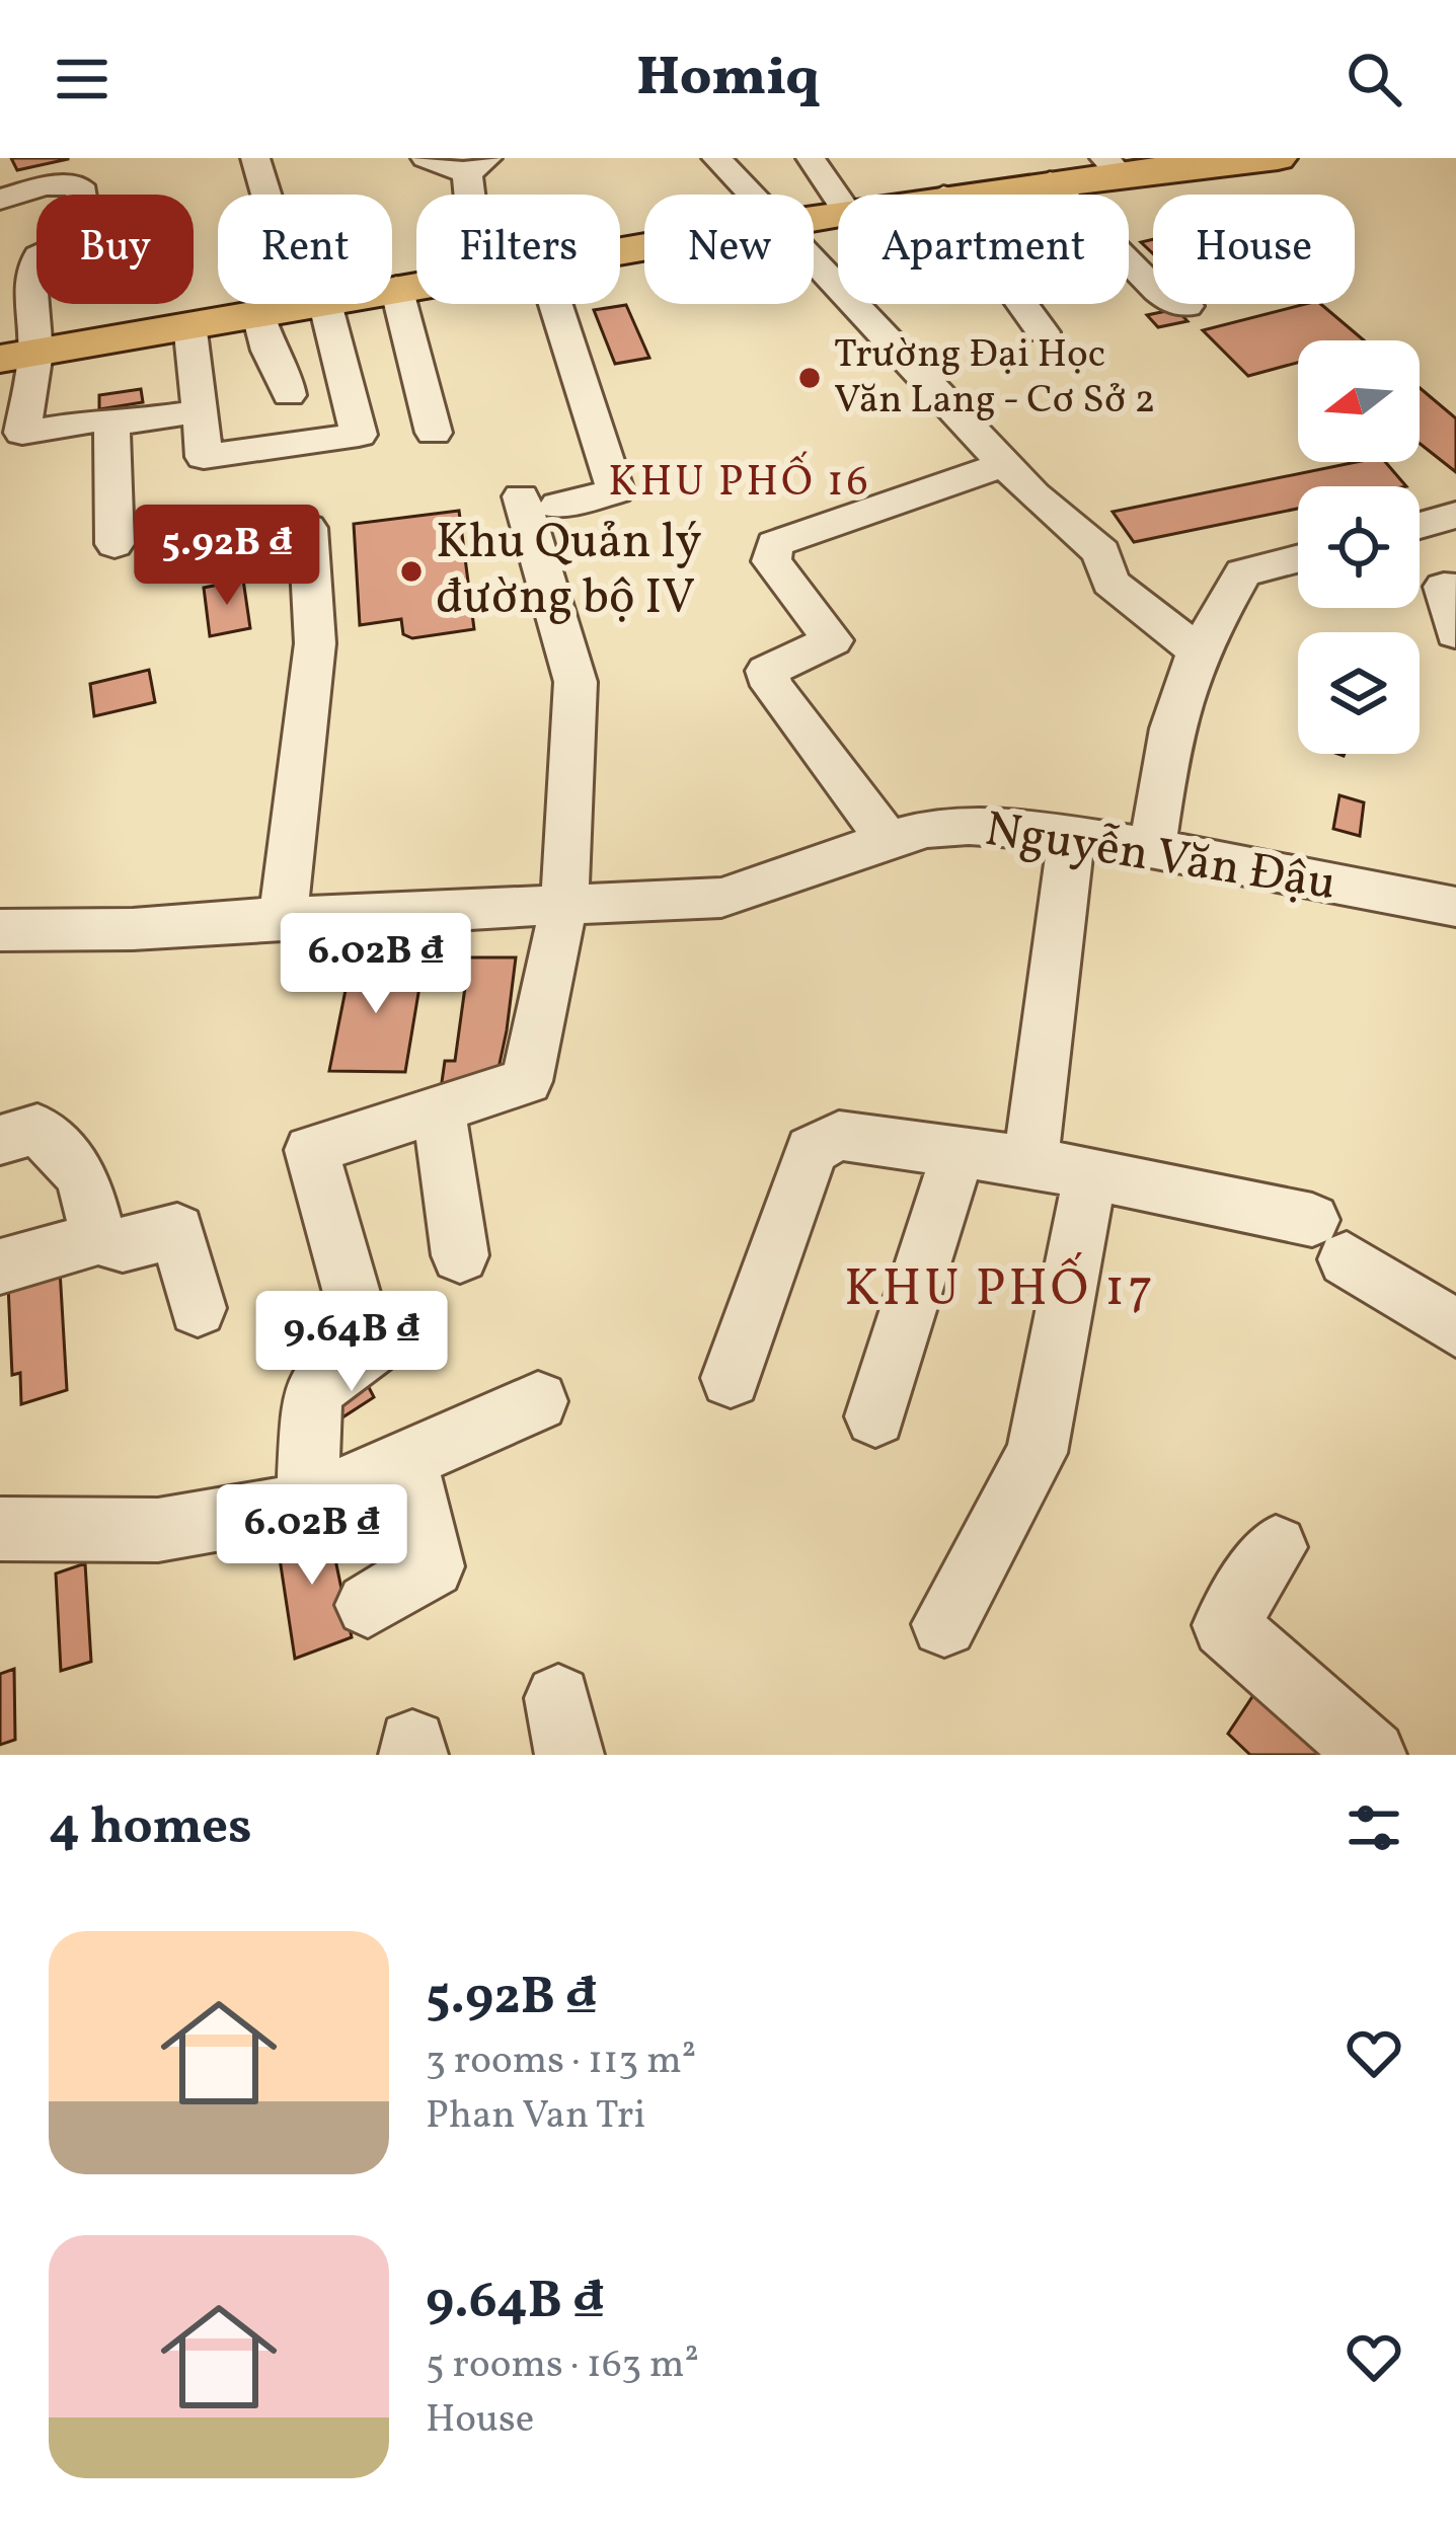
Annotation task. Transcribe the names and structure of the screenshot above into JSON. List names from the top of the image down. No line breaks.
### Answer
{"streets":{"street":["Nguyễn Văn Đậu"]},"districts":["KHU PHỐ 16","KHU PHỐ 17"],"places":["Trường Đại Học Văn Lang - Cơ Sở 2","Khu Quản lý đường bộ IV"],"north":"left","page":{"header":"Homiq","chip":["Buy","Rent","Filters","New","Apartment","House"],"price":["5.92B ₫","6.02B ₫","9.64B ₫","6.02B ₫"],"heading":"4 homes","list":[{"name":"5.92B ₫","note":"3 rooms · 113 m² · Phan Van Tri"},{"name":"9.64B ₫","note":"5 rooms · 163 m² · House"}]}}
